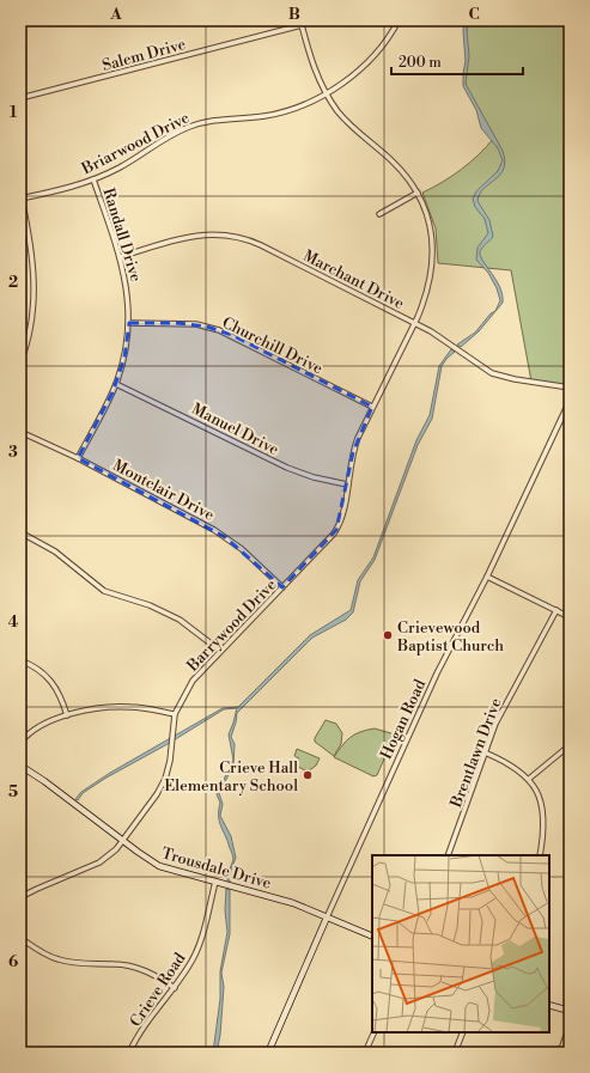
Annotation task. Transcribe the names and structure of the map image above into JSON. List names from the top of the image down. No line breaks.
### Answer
{"streets":{"street":["Salem Drive","Briarwood Drive","Randall Drive","Marchant Drive","Churchill Drive","Manuel Drive","Montclair Drive","Barrywood Drive","Hogan Road","Brentlawn Drive","Trousdale Drive","Crieve Road"]},"crossings":[["Salem Drive","Barrywood Drive"],["Briarwood Drive","Randall Drive"],["Briarwood Drive","Barrywood Drive"],["Randall Drive","Marchant Drive"],["Randall Drive","Churchill Drive"],["Randall Drive","Manuel Drive"],["Randall Drive","Montclair Drive"],["Marchant Drive","Barrywood Drive"],["Churchill Drive","Barrywood Drive"],["Manuel Drive","Barrywood Drive"],["Montclair Drive","Barrywood Drive"],["Barrywood Drive","Trousdale Drive"],["Hogan Road","Trousdale Drive"],["Trousdale Drive","Crieve Road"]],"places":["Crievewood Baptist Church","Crieve Hall Elementary School"],"scale_bar":"200 m","grid":{"columns":["A","B","C"],"rows":["1","2","3","4","5","6"]}}
